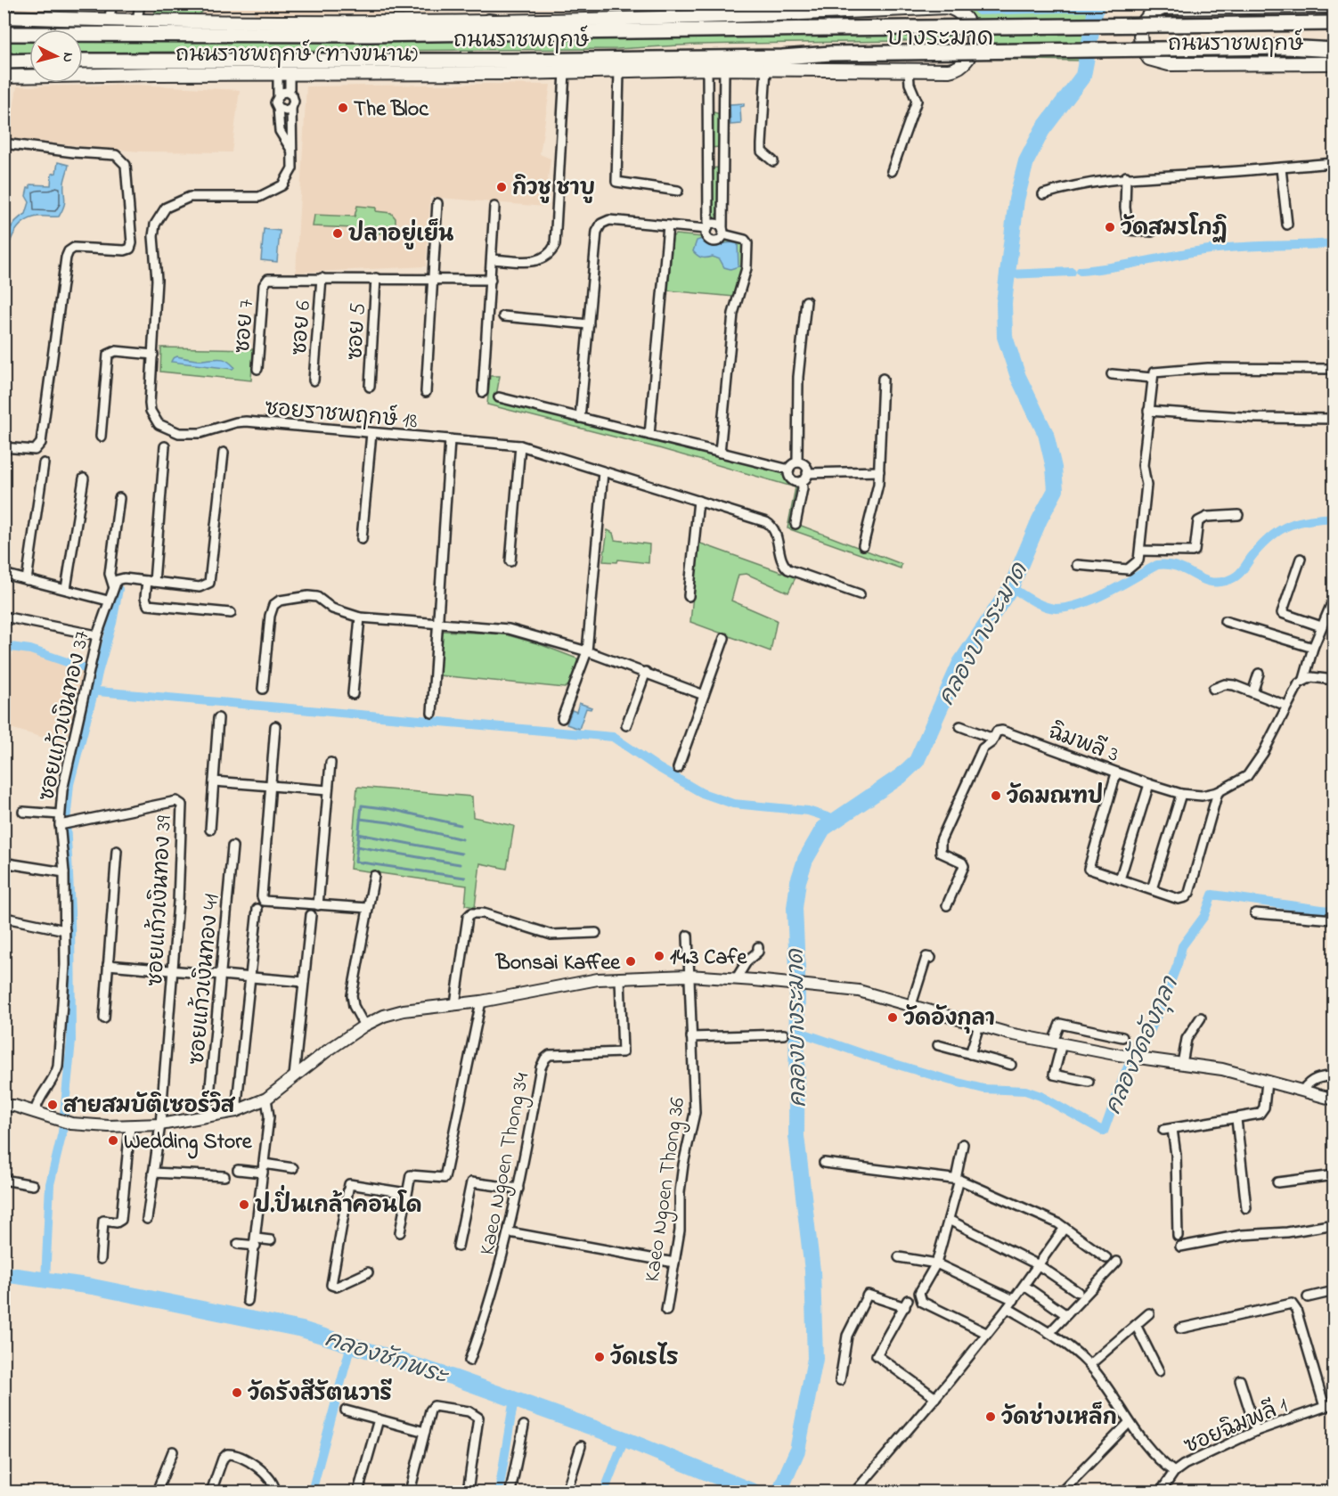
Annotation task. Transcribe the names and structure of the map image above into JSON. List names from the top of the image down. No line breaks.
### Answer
{"streets":{"main road":["ถนนราชพฤกษ์","ถนนราชพฤกษ์ (ทางขนาน)"],"street":["ซอย 7","ซอย 6","ซอย 5","ซอยราชพฤกษ์ 18","ซอยแก้วเงินทอง 37","ฉิมพลี 3","ซอยแก้วเงินทอง 39","ซอยแก้วเงินทอง 41","Kaeo Ngoen Thong 34","Kaeo Ngoen Thong 36","ซอยฉิมพลี 1"]},"crossings":[["ถนนราชพฤกษ์ (ทางขนาน)","ซอยราชพฤกษ์ 18"],["ซอย 7","ซอย 6"],["ซอยแก้วเงินทอง 37","ซอยแก้วเงินทอง 39"]],"districts":["บางระมาด"],"water":["คลองบางระมาด","คลองวัดอังกุลา","คลองชักพระ"],"places":["The Bloc","กิวชู ชาบู","วัดสมรโกฏิ","ปลาอยู่เย็น","วัดมณฑป","14.3 Cafe","Bonsai Kaffee","วัดอังกุลา","สายสมบัติเซอร์วิส","Wedding Store","ป.ปิ่นเกล้าคอนโด","วัดเรไร","วัดรังสีรัตนวารี","วัดช่างเหล็ก"],"north":"right"}
